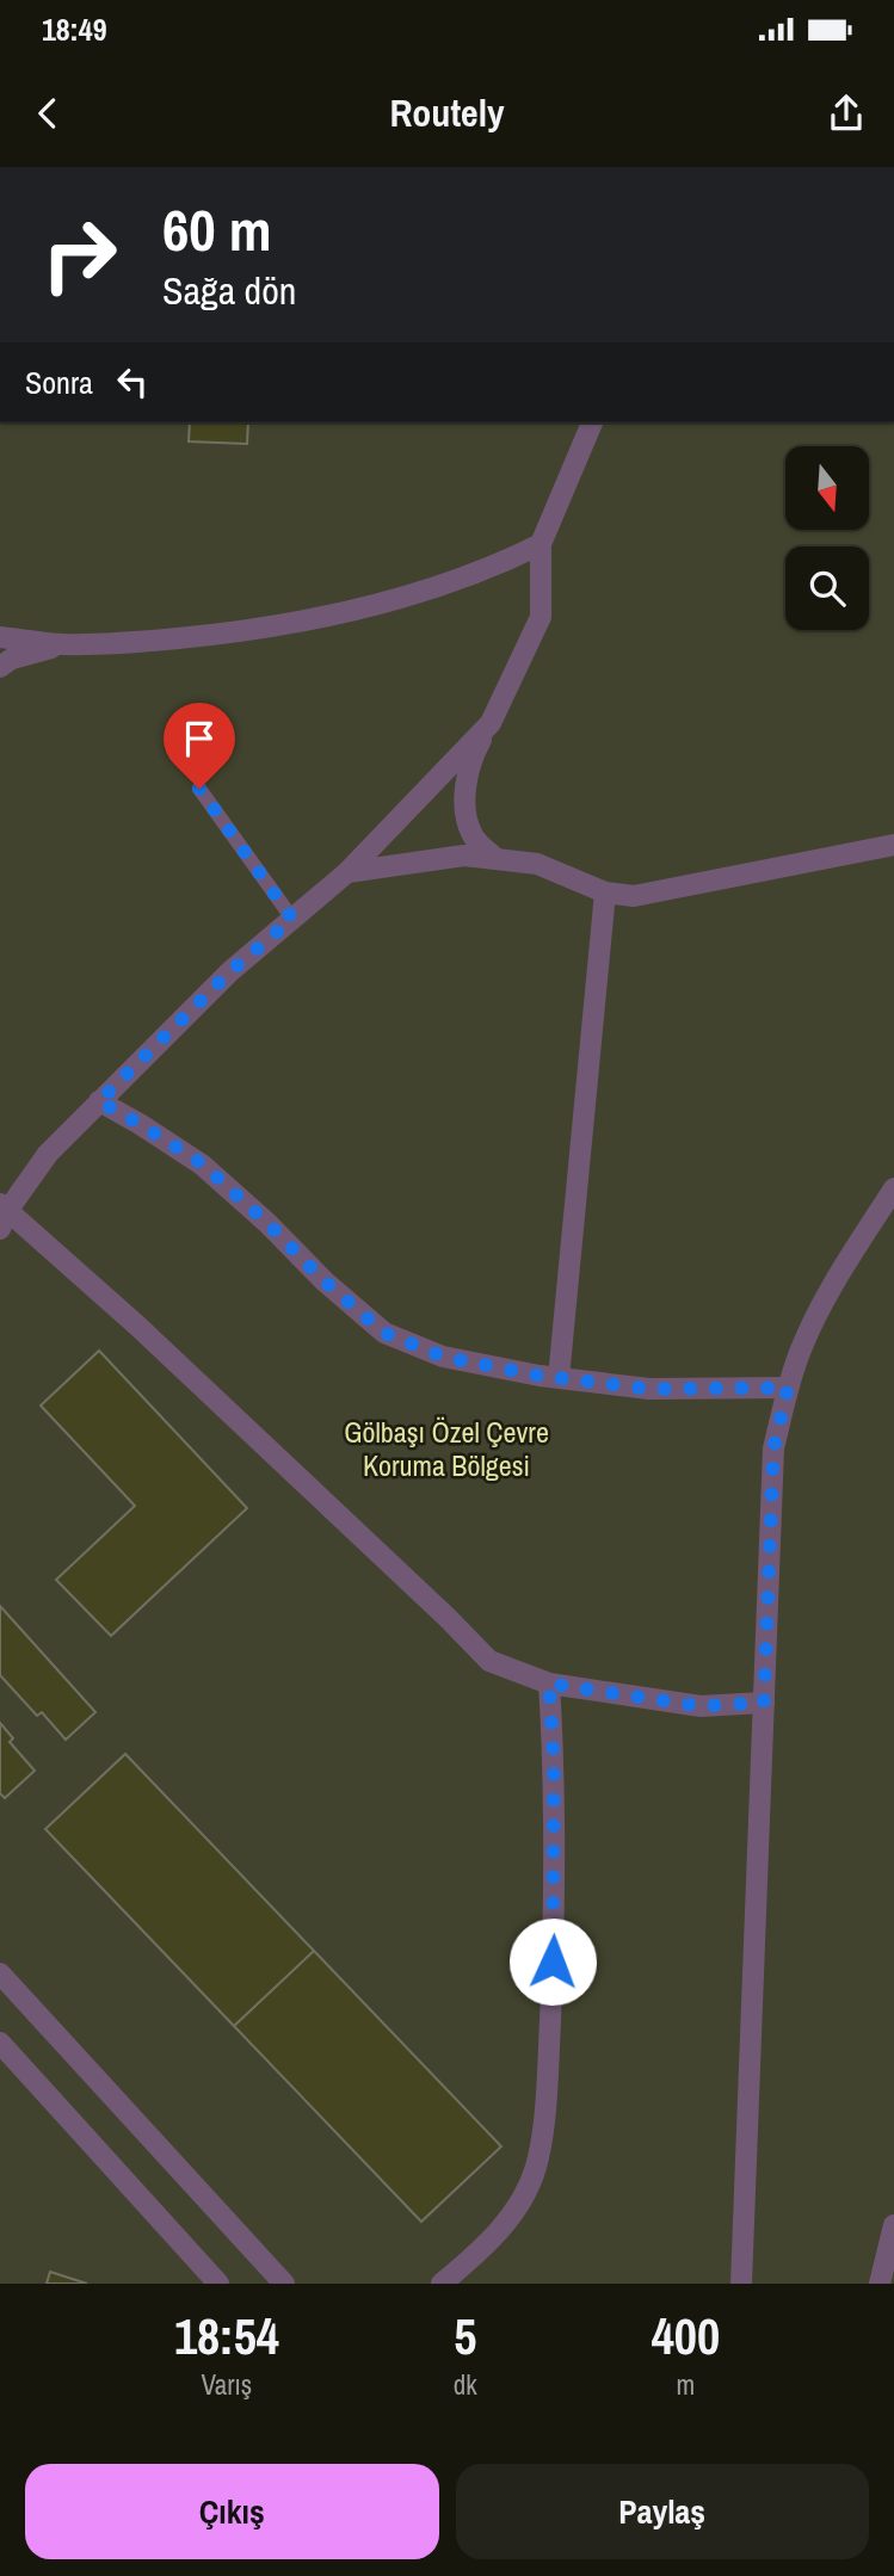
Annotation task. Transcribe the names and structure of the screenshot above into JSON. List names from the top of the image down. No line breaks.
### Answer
{"parks":["Gölbaşı Özel Çevre Koruma Bölgesi"],"north":"bottom","page":{"status":"18:49","header":"Routely","turn":["60 m","Sağa dön"],"then":"Sonra","eta":["18:54","Varış","5","dk","400","m"],"buttons":["Çıkış","Paylaş"]}}
